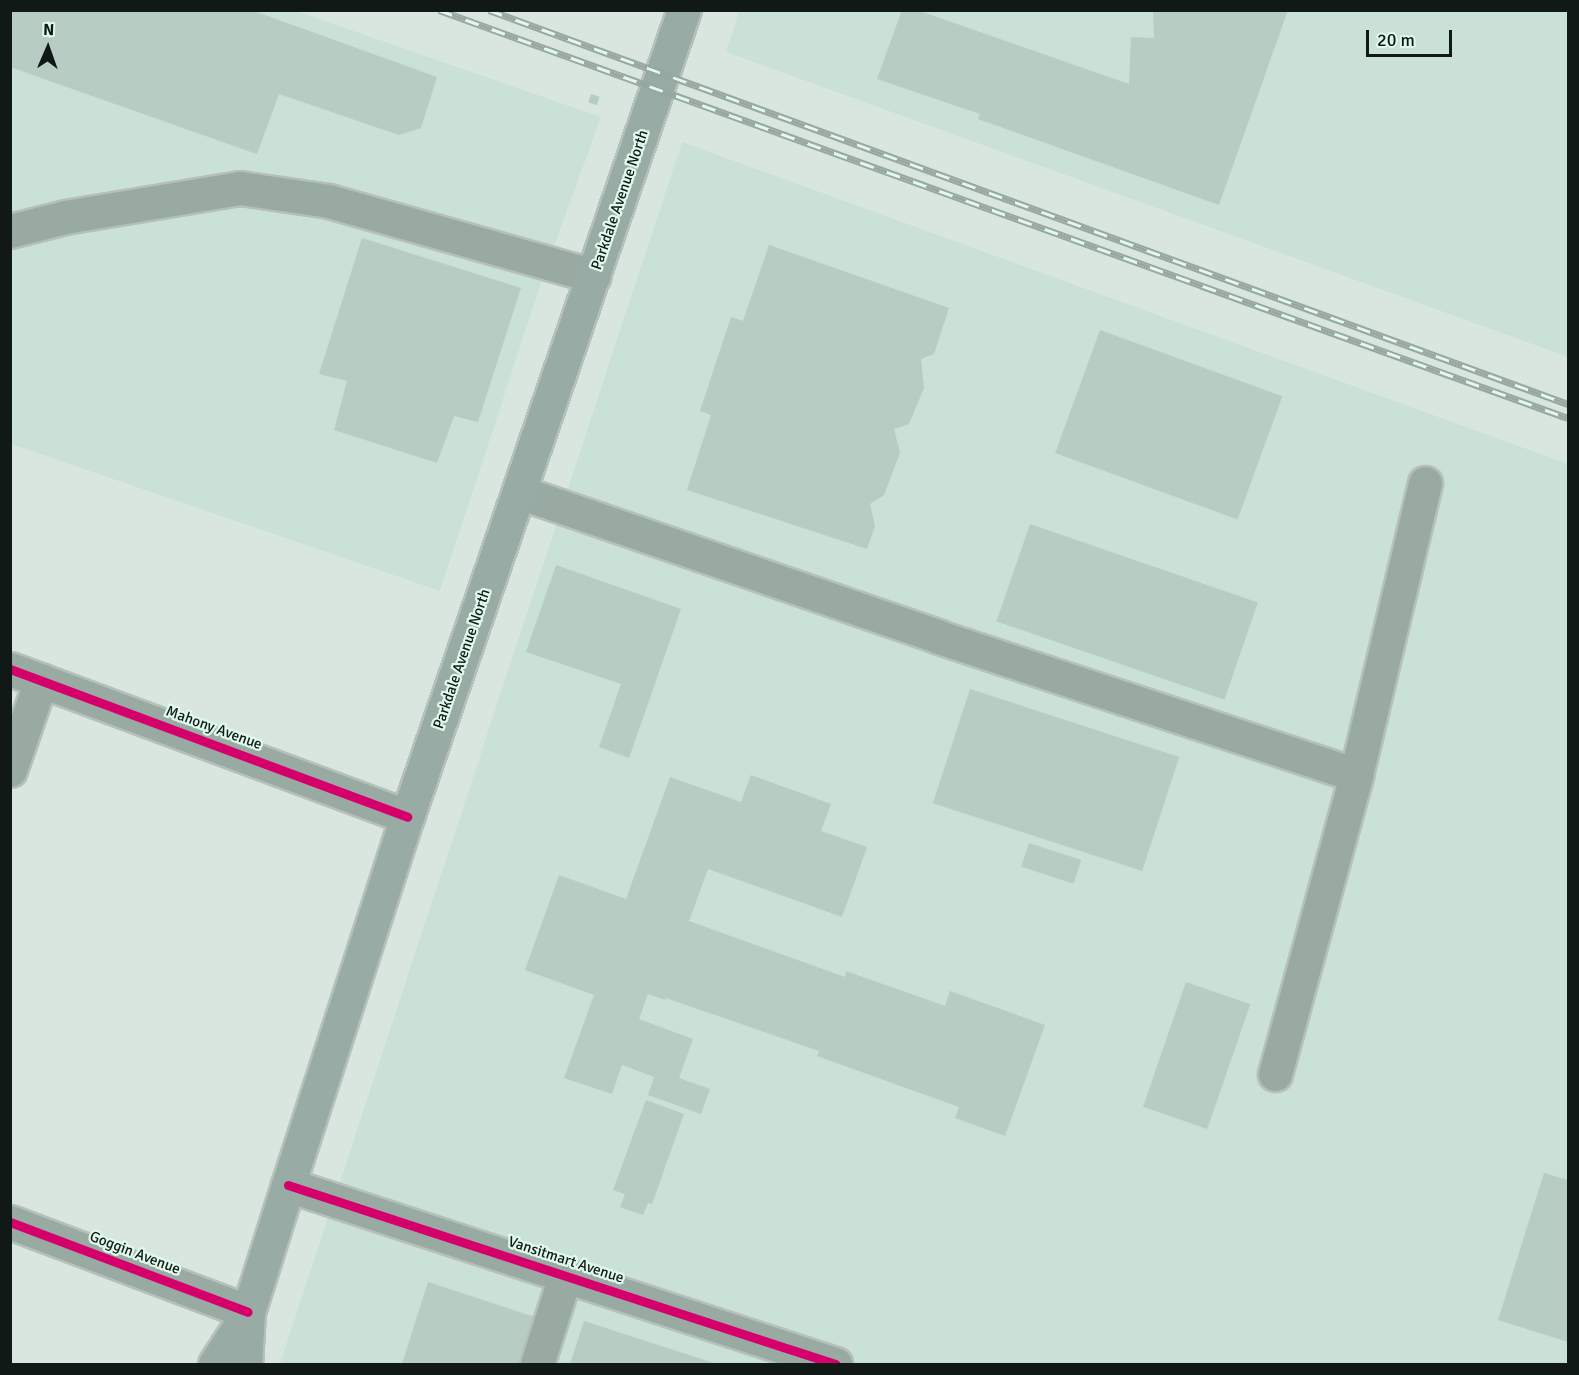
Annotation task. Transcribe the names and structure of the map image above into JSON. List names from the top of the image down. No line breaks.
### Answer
{"streets":{"main road":["Parkdale Avenue North"],"street":["Mahony Avenue","Goggin Avenue","Vansitmart Avenue"]},"crossings":[["Parkdale Avenue North","Mahony Avenue"],["Parkdale Avenue North","Goggin Avenue"],["Parkdale Avenue North","Vansitmart Avenue"]],"scale_bar":"20 m","north":"top"}
